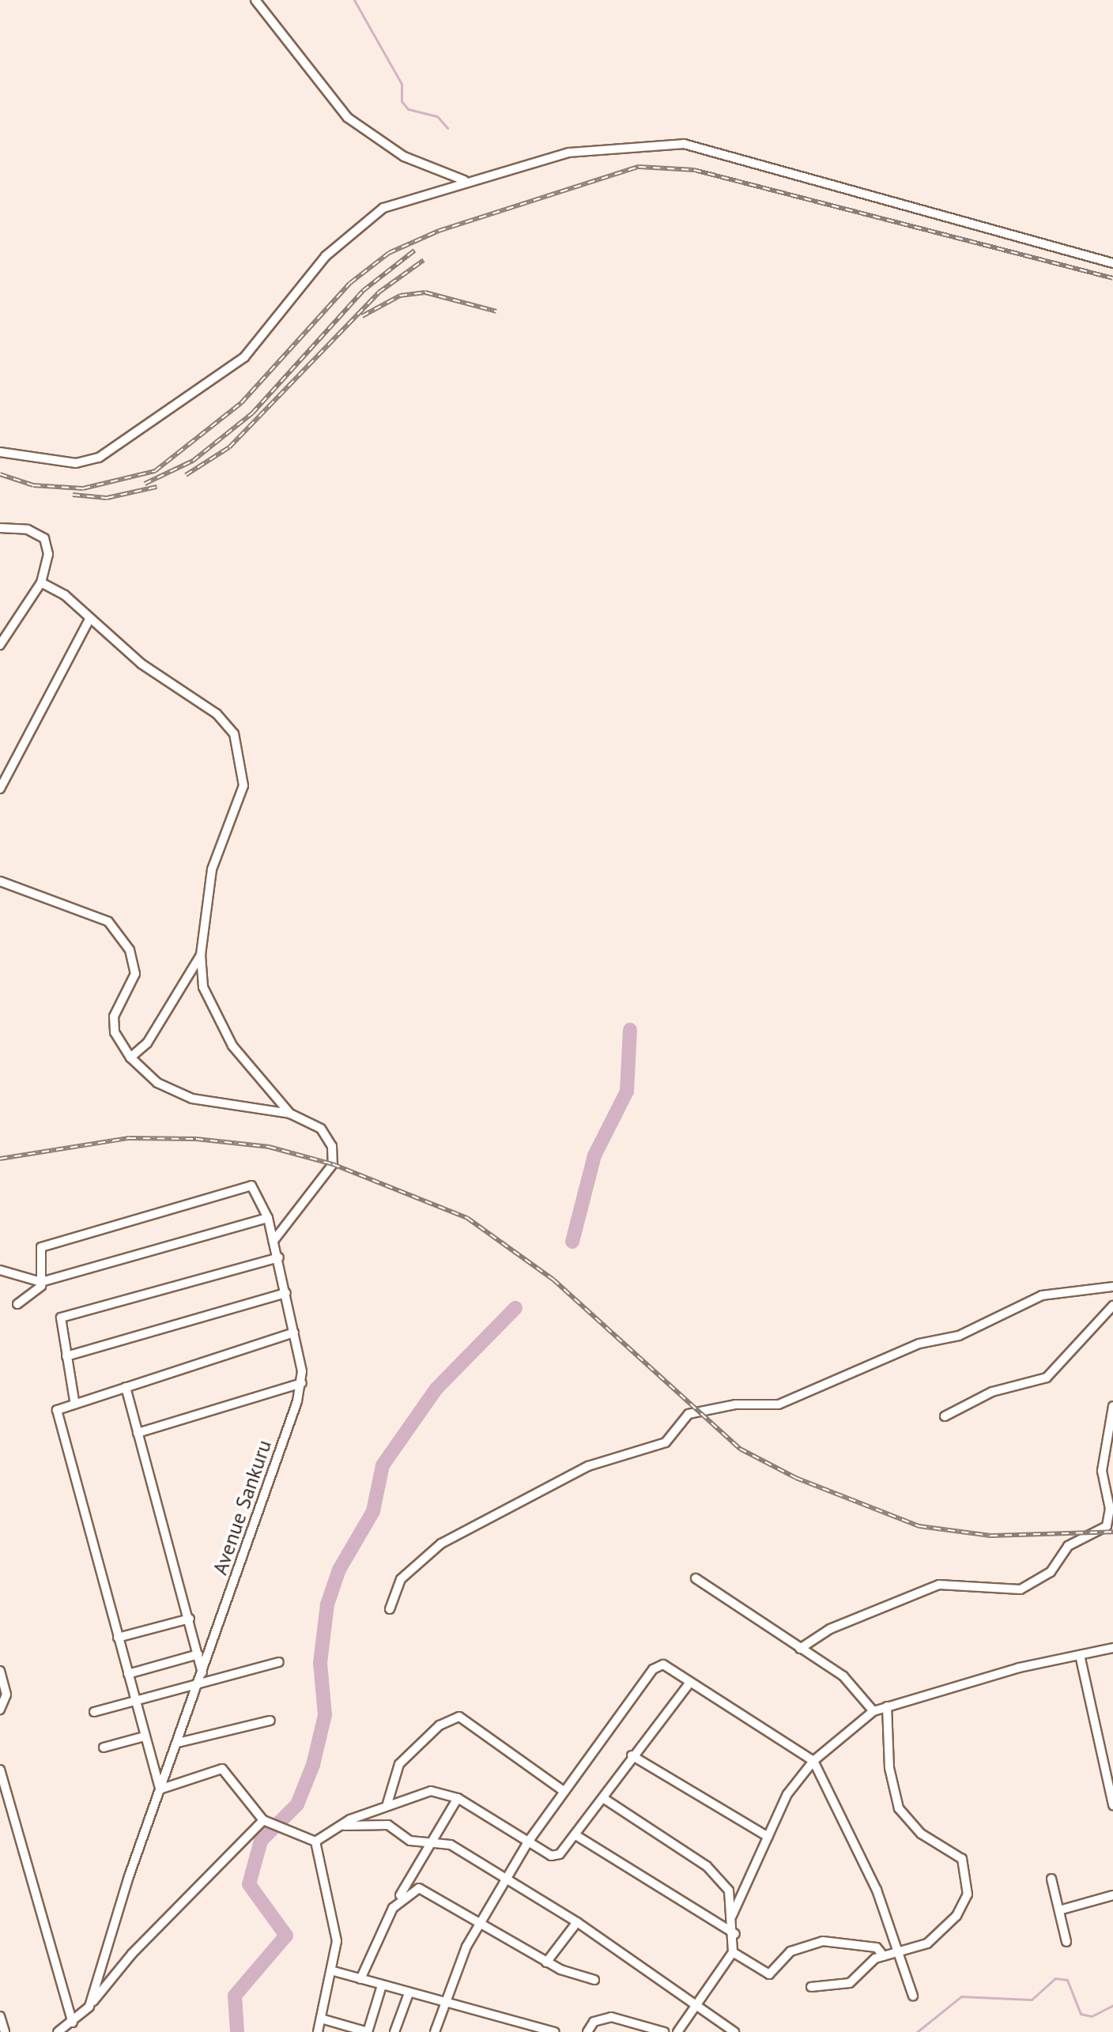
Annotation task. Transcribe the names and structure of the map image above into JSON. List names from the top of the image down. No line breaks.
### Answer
{"streets":{"street":["Avenue Sankuru"]}}
